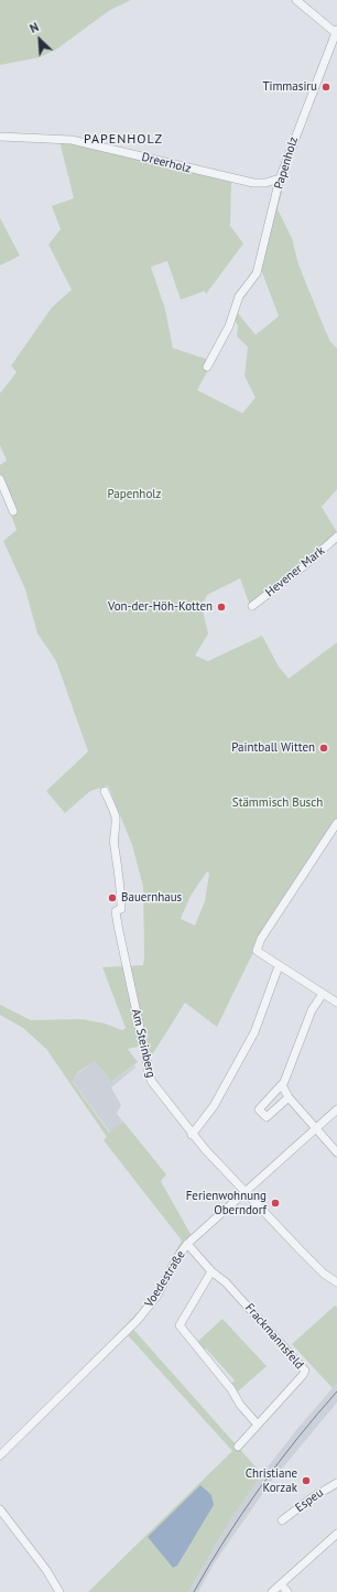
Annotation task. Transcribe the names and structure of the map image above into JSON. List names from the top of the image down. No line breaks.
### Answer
{"streets":{"street":["Dreerholz","Papenholz","Hevener Mark","Am Steinberg","Voedestraße","Frackmannsfeld","Espeu"]},"crossings":[["Dreerholz","Papenholz"],["Am Steinberg","Voedestraße"],["Voedestraße","Frackmannsfeld"]],"districts":["PAPENHOLZ"],"parks":["Papenholz","Stämmisch Busch"],"places":["Timmasiru","Von-der-Höh-Kotten","Paintball Witten","Bauernhaus","Ferienwohnung Oberndorf","Christiane Korzak"],"north":"top left"}
